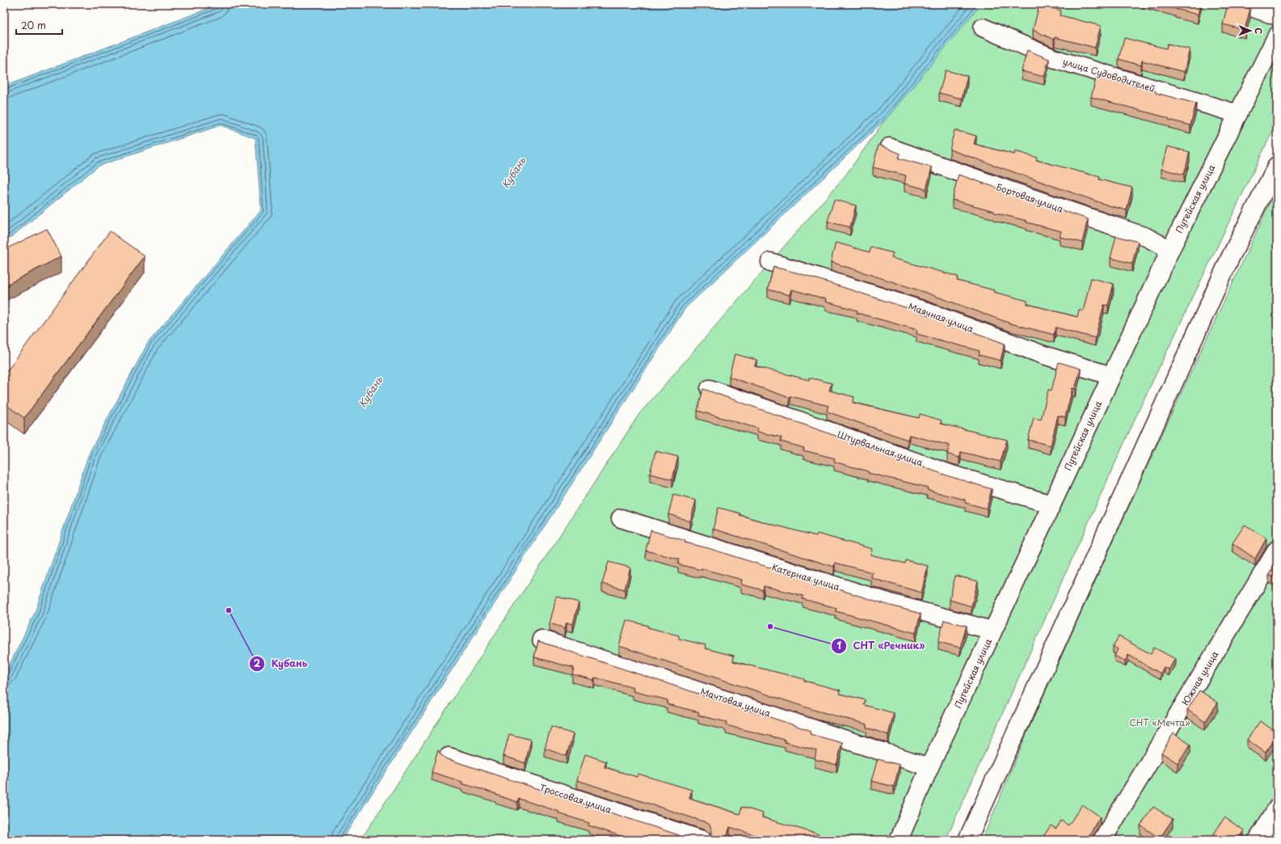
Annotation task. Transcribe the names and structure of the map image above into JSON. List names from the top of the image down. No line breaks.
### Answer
{"streets":{"street":["улица Судоводителей","Бортовая улица","Путейская улица","Маячная улица","Штурвальная улица","Катерная улица","Южная улица","Мачтовая улица","Троссовая улица"]},"crossings":[["улица Судоводителей","Путейская улица"],["Бортовая улица","Путейская улица"],["Путейская улица","Маячная улица"],["Путейская улица","Штурвальная улица"],["Путейская улица","Катерная улица"],["Путейская улица","Мачтовая улица"]],"water":["Кубань"],"parks":["СНТ «Мечта»"],"places":["Кубань","СНТ «Речник»"],"scale_bar":"20 m","north":"right"}
